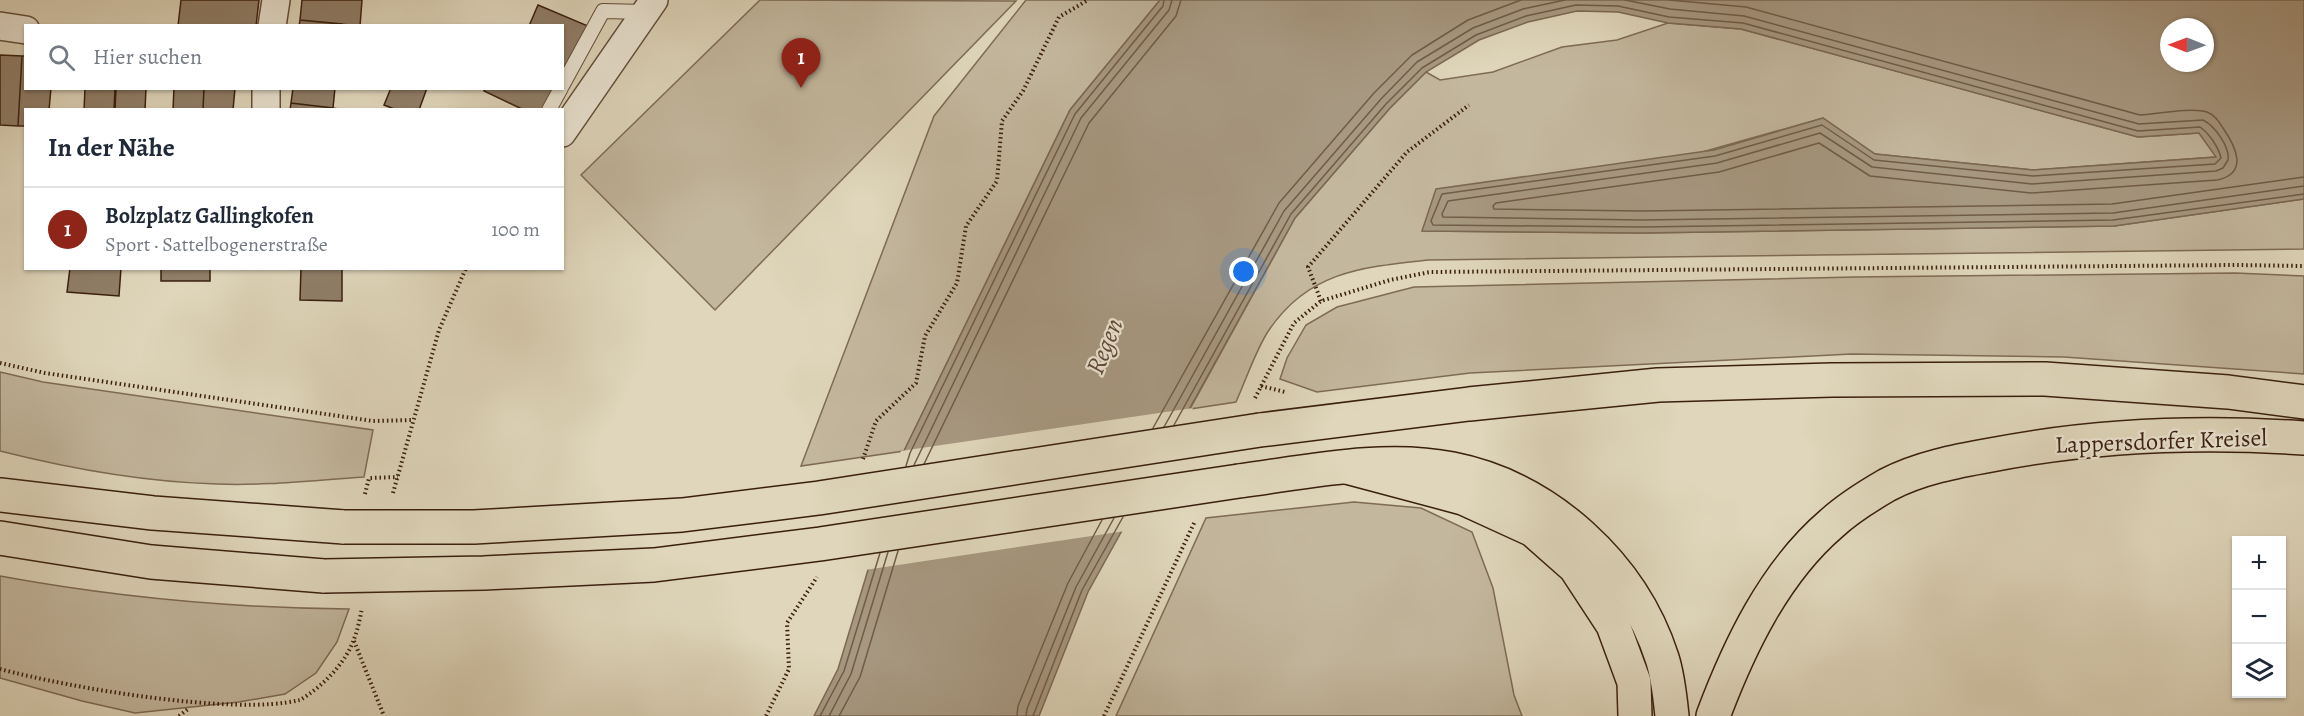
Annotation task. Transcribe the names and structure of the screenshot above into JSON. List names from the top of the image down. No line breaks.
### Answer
{"streets":{"highway":["Lappersdorfer Kreisel"]},"water":["Regen"],"north":"left","page":{"search":"Hier suchen","pins":"1","heading":"In der Nähe","list":[{"mark":"1","name":"Bolzplatz Gallingkofen","note":"Sport · Sattelbogenerstraße","value":"100 m"}],"map_buttons":["+","−"]}}
